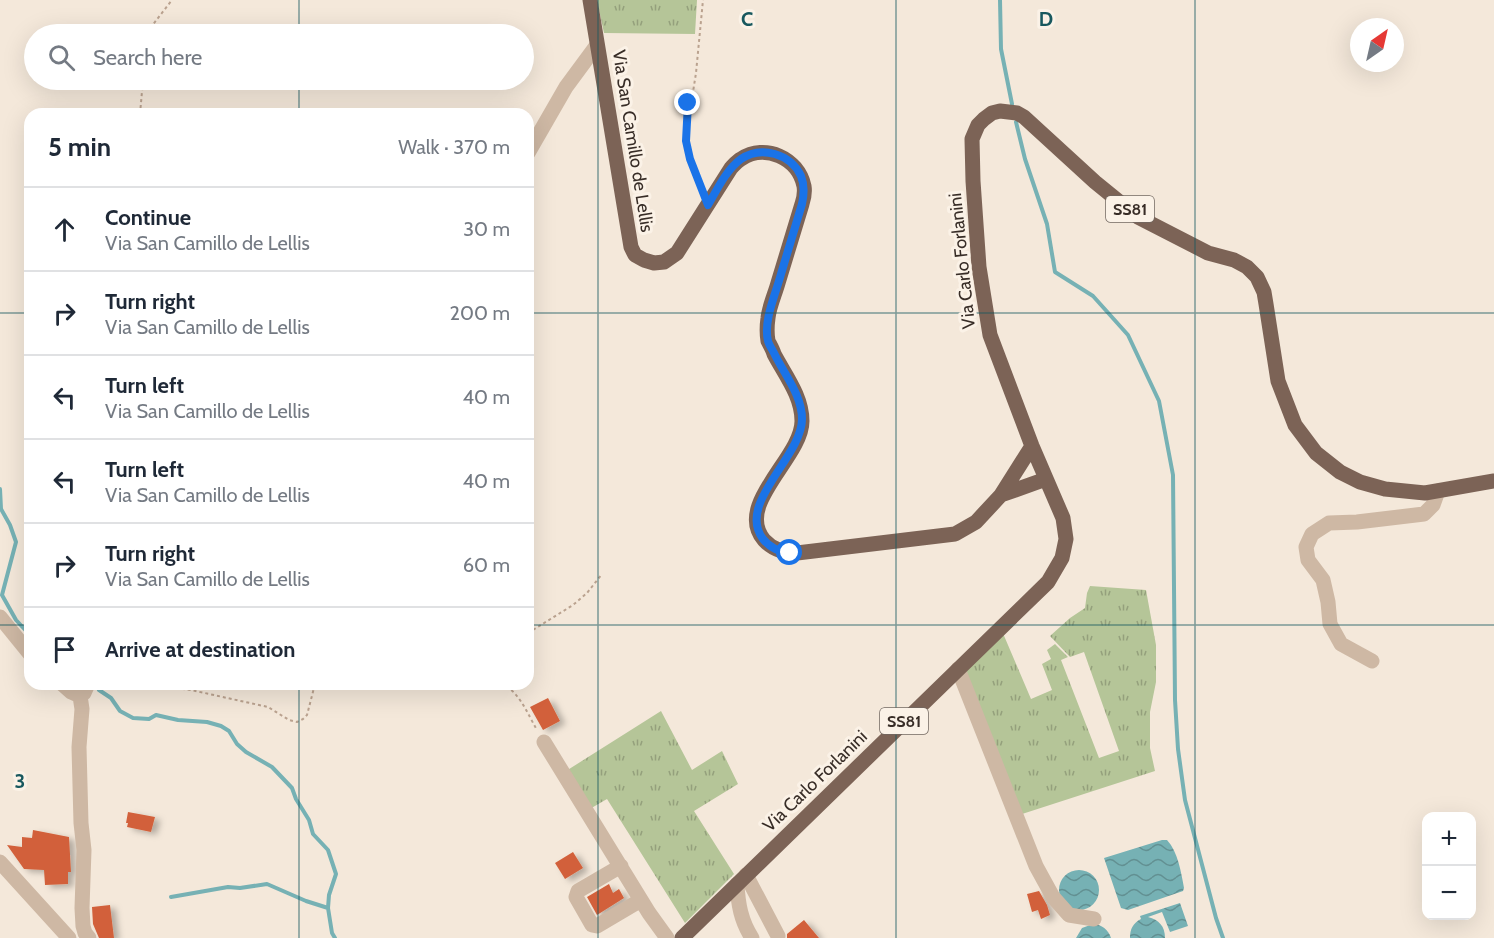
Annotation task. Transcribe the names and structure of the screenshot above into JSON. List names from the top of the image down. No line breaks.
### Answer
{"streets":{"main road":["Via San Camillo de Lellis","SS81","Via Carlo Forlanini"]},"crossings":[["Via San Camillo de Lellis","Via Carlo Forlanini"]],"north":"top right","page":{"search":"Search here","heading":["5 min","Walk · 370 m"],"list":[["Continue","Via San Camillo de Lellis","30 m"],["Turn right","Via San Camillo de Lellis","200 m"],["Turn left","Via San Camillo de Lellis","40 m"],["Turn left","Via San Camillo de Lellis","40 m"],["Turn right","Via San Camillo de Lellis","60 m"],"Arrive at destination"],"map_buttons":["+","−"]},"grid":{"columns":["C","D"],"rows":["3"]}}
